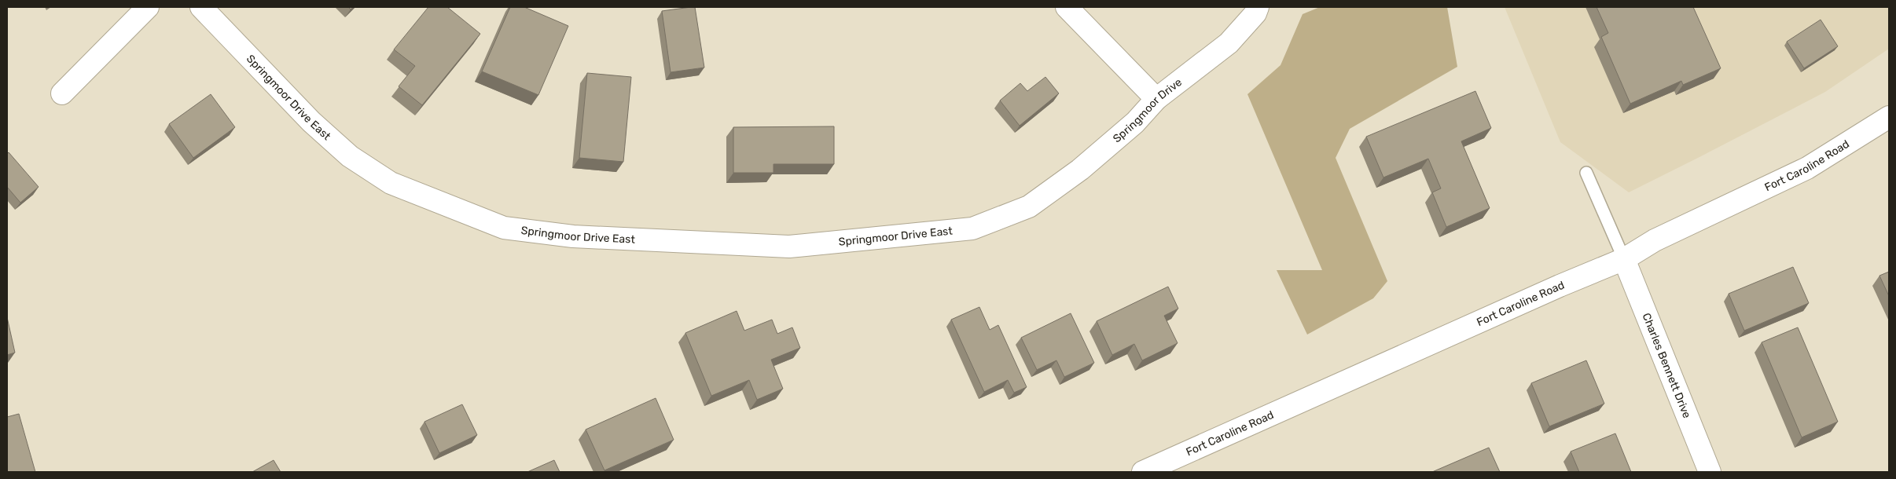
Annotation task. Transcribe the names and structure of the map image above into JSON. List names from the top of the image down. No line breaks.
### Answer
{"streets":{"street":["Springmoor Drive East","Springmoor Drive","Fort Caroline Road","Charles Bennett Drive"]},"crossings":[["Springmoor Drive East","Springmoor Drive"],["Fort Caroline Road","Charles Bennett Drive"]]}
